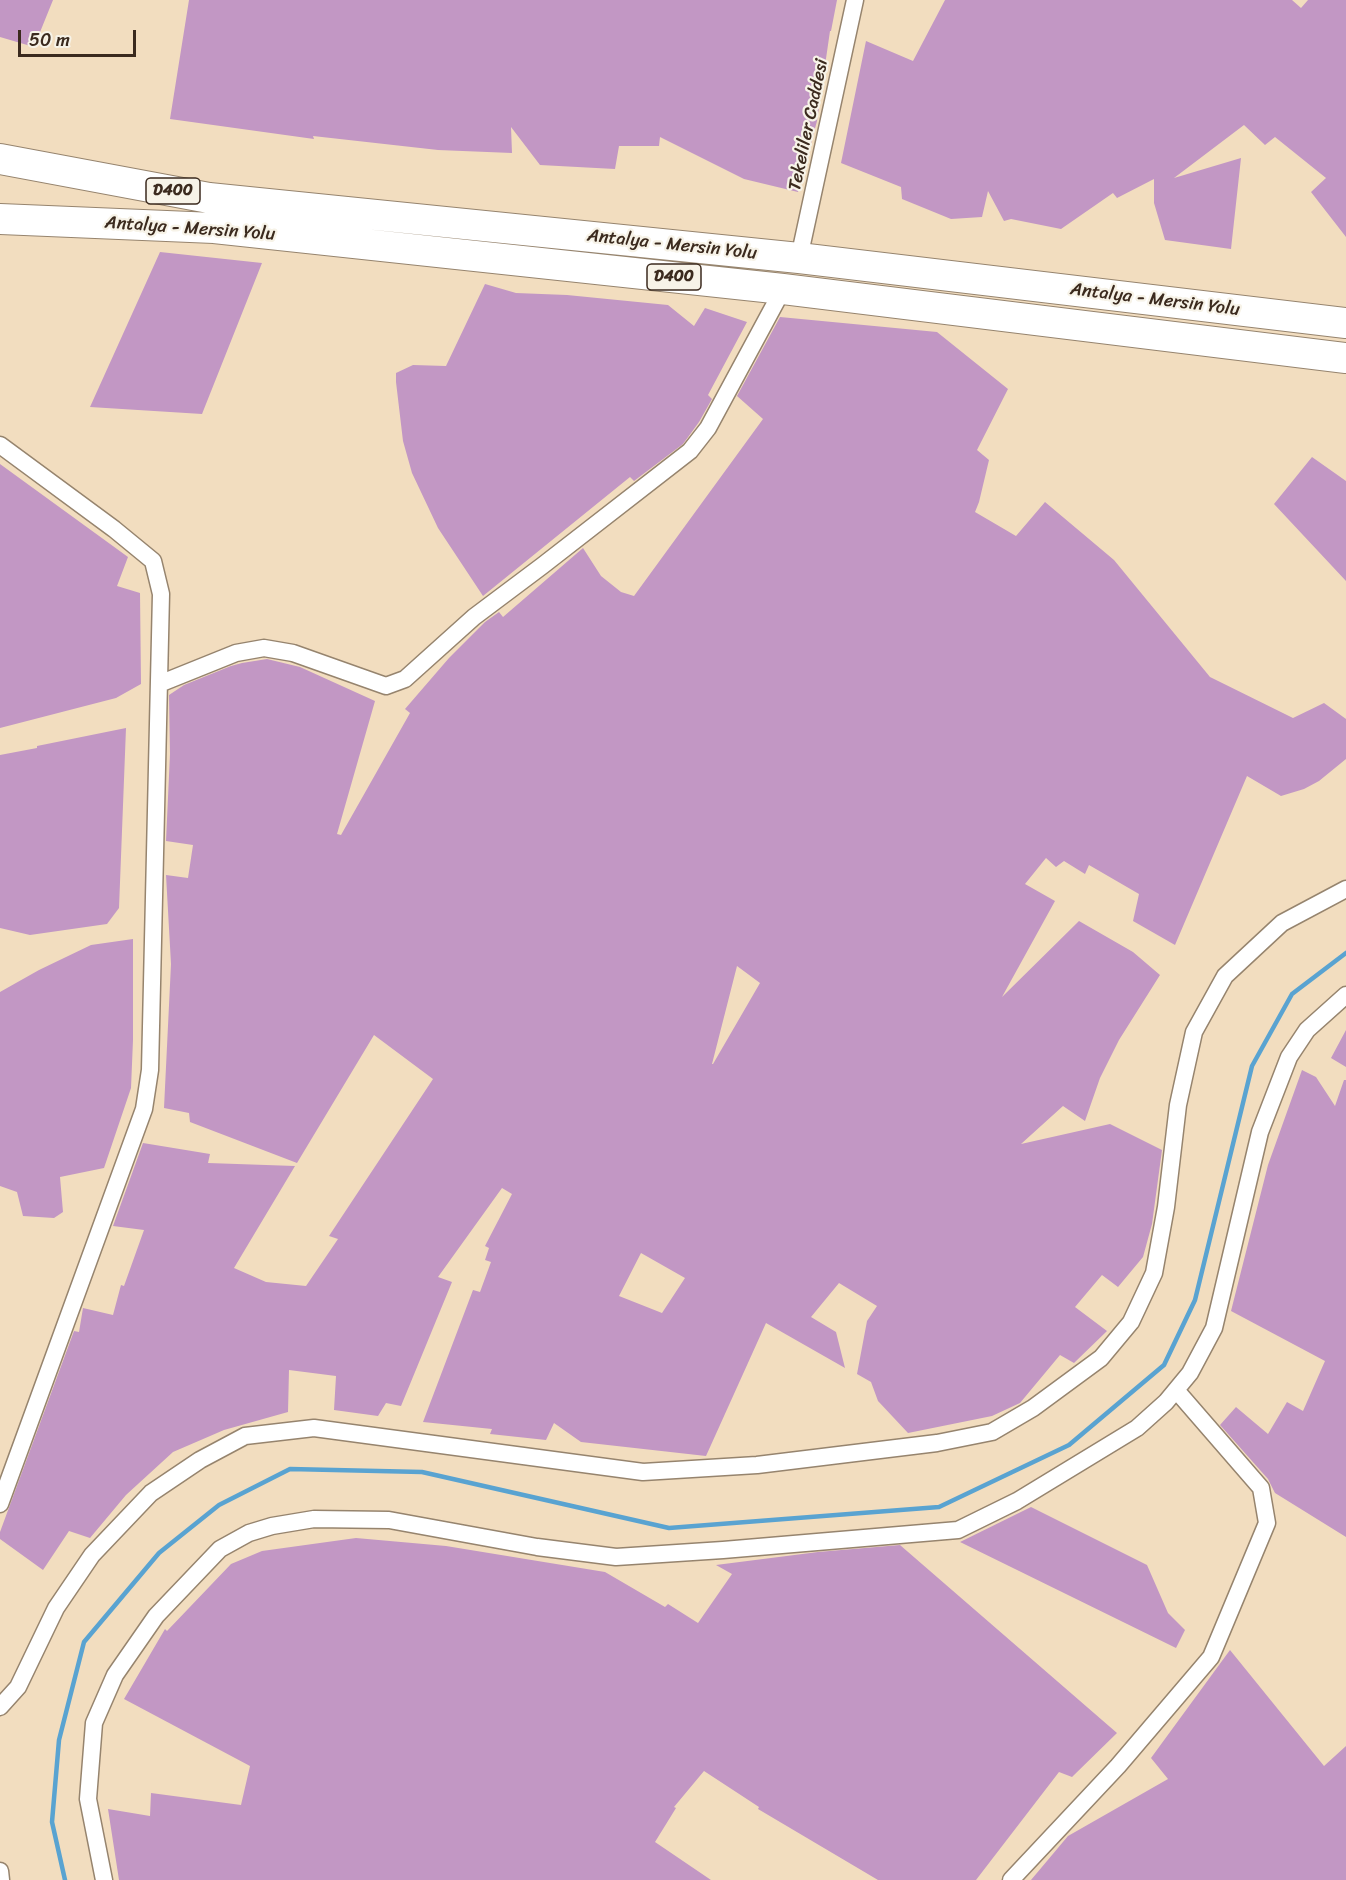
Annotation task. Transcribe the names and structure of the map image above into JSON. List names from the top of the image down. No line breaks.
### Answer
{"streets":{"highway":["D400","Antalya - Mersin Yolu"],"street":["Tekeliler Caddesi"]},"crossings":[["Tekeliler Caddesi","Antalya - Mersin Yolu"]],"scale_bar":"50 m"}
